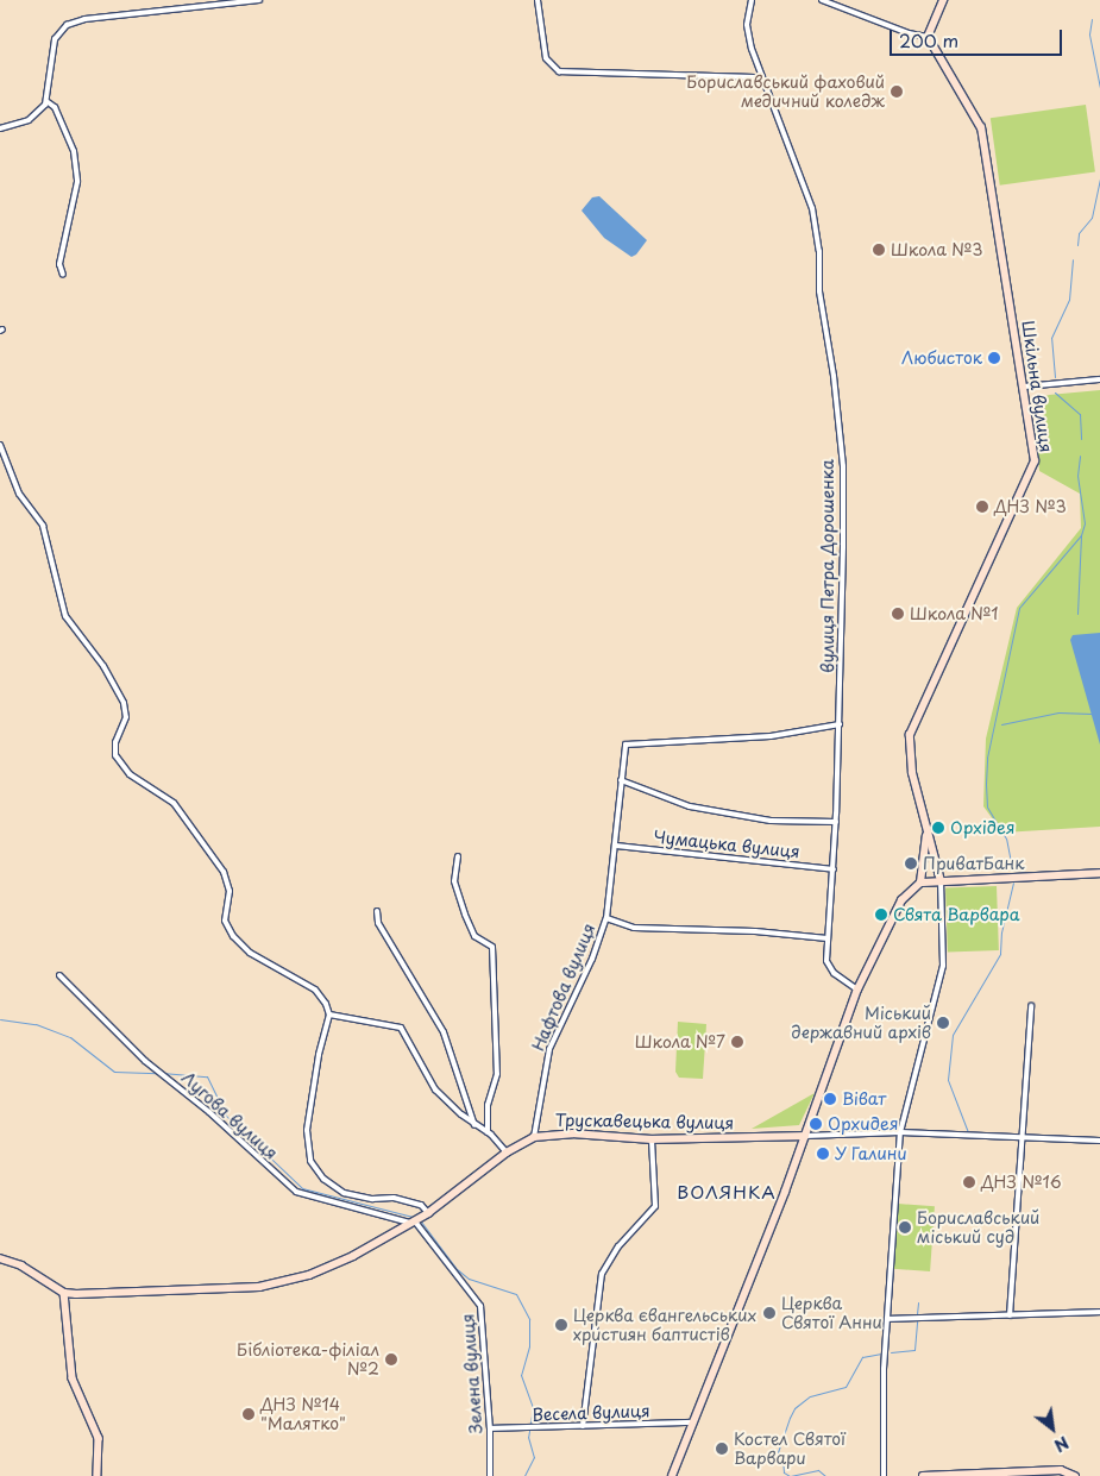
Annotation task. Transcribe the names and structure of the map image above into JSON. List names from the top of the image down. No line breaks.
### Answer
{"streets":{"street":["Шкільна вулиця","вулиця Петра Дорошенка","Чумацька вулиця","Нафтова вулиця","Лугова вулиця","Трускавецька вулиця","Зелена вулиця","Весела вулиця"]},"crossings":[["вулиця Петра Дорошенка","Чумацька вулиця"],["вулиця Петра Дорошенка","Нафтова вулиця"],["Чумацька вулиця","Нафтова вулиця"],["Нафтова вулиця","Трускавецька вулиця"],["Лугова вулиця","Трускавецька вулиця"],["Лугова вулиця","Зелена вулиця"],["Трускавецька вулиця","Зелена вулиця"],["Зелена вулиця","Весела вулиця"]],"districts":["ВОЛЯНКА"],"places":["Бориславський фаховий медичний коледж","Школа №3","Любисток","ДНЗ №3","Школа №1","Орхідея","ПриватБанк","Свята Варвара","Міський державний архів","Школа №7","Віват","Орхидея","У Галини","ДНЗ №16","Бориславський міський суд","Церква Святої Анни","Церква євангельських християн баптистів","Бібліотека-філіал №2","ДНЗ №14 \"Малятко\"","Костел Святої Варвари"],"scale_bar":"200 m","north":"bottom right"}
